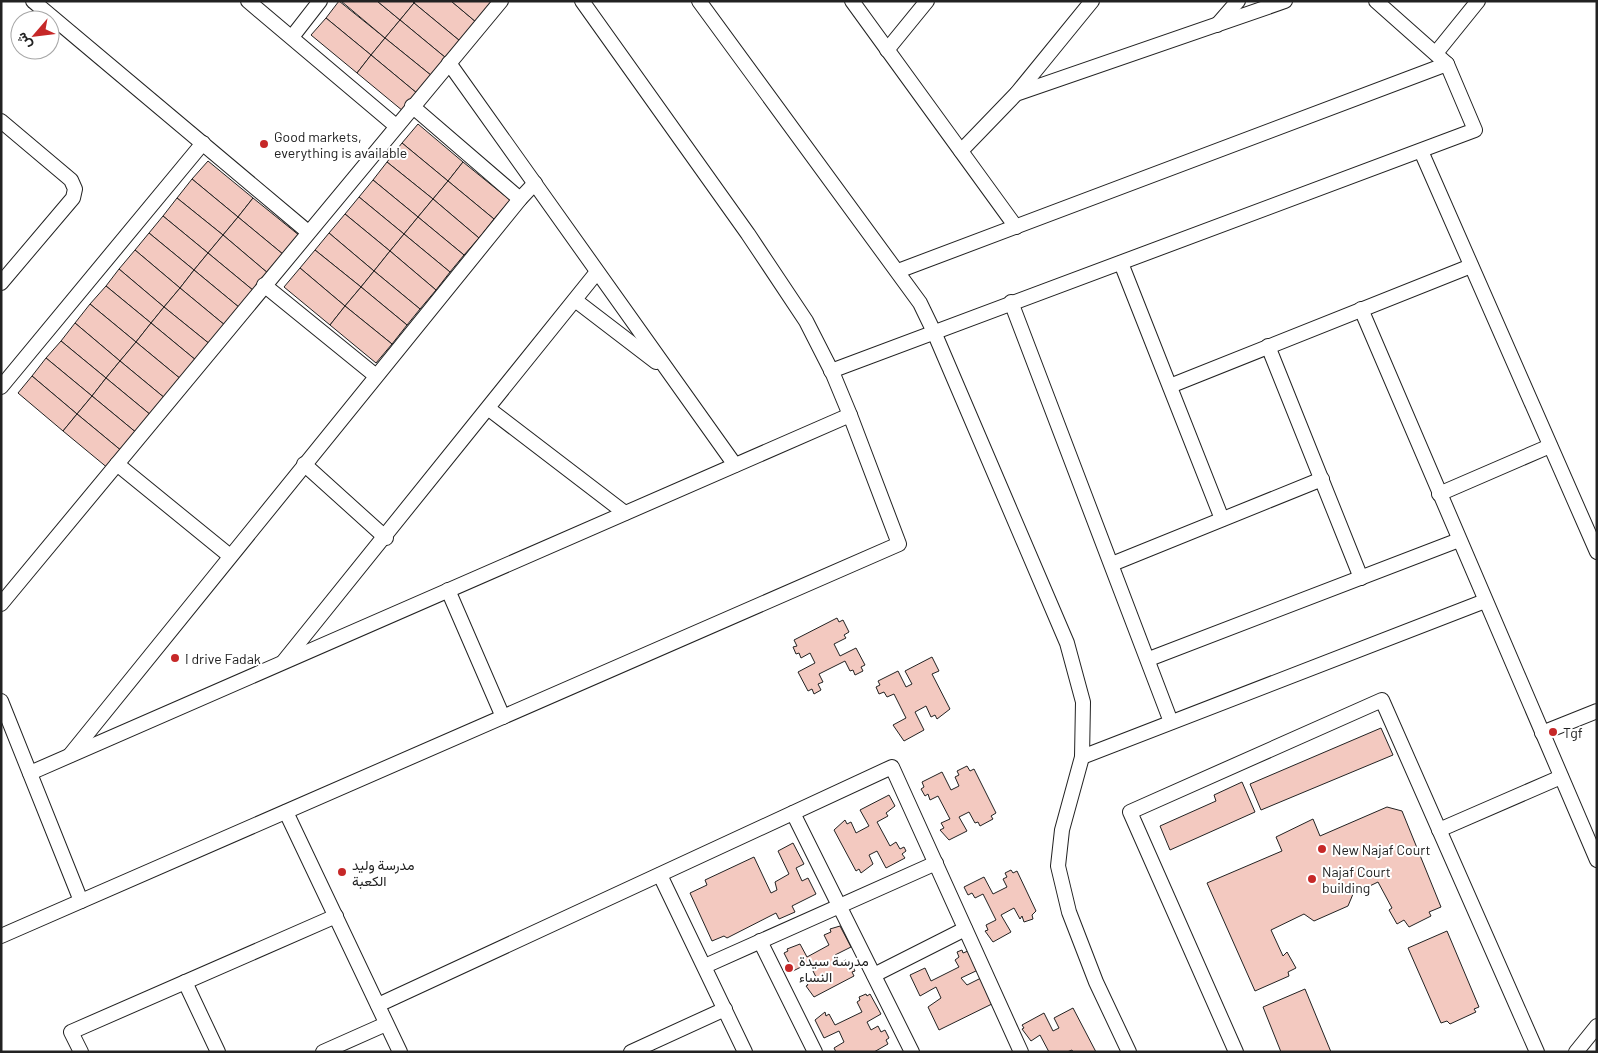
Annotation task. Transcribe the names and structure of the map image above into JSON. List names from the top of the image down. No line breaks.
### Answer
{"places":["Good markets, everything is available","I drive Fadak","Tgf","New Najaf Court","مدرسة وليد الكعبة","Najaf Court building","مدرسة سيدة النساء"],"north":"bottom left"}
